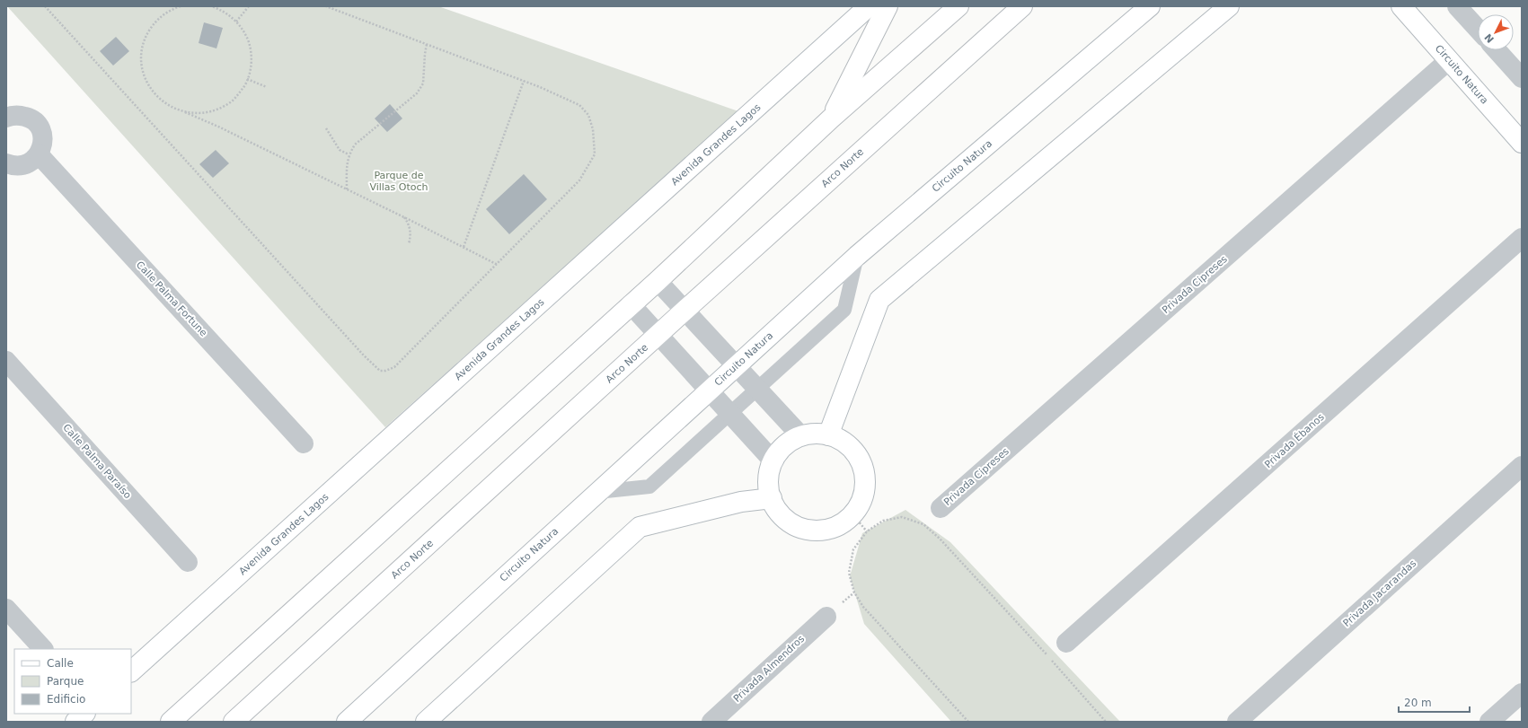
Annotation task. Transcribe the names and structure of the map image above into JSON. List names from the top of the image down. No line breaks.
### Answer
{"streets":{"street":["Circuito Natura","Avenida Grandes Lagos","Arco Norte","Privada Cipreses","Calle Palma Fortune","Privada Ébanos","Calle Palma Paraíso","Privada Jacarandas","Privada Almendros"]},"crossings":[["Circuito Natura","Privada Cipreses"]],"parks":["Parque de Villas Otoch"],"legend":["Calle","Parque","Edificio"],"scale_bar":"20 m","north":"bottom left"}
